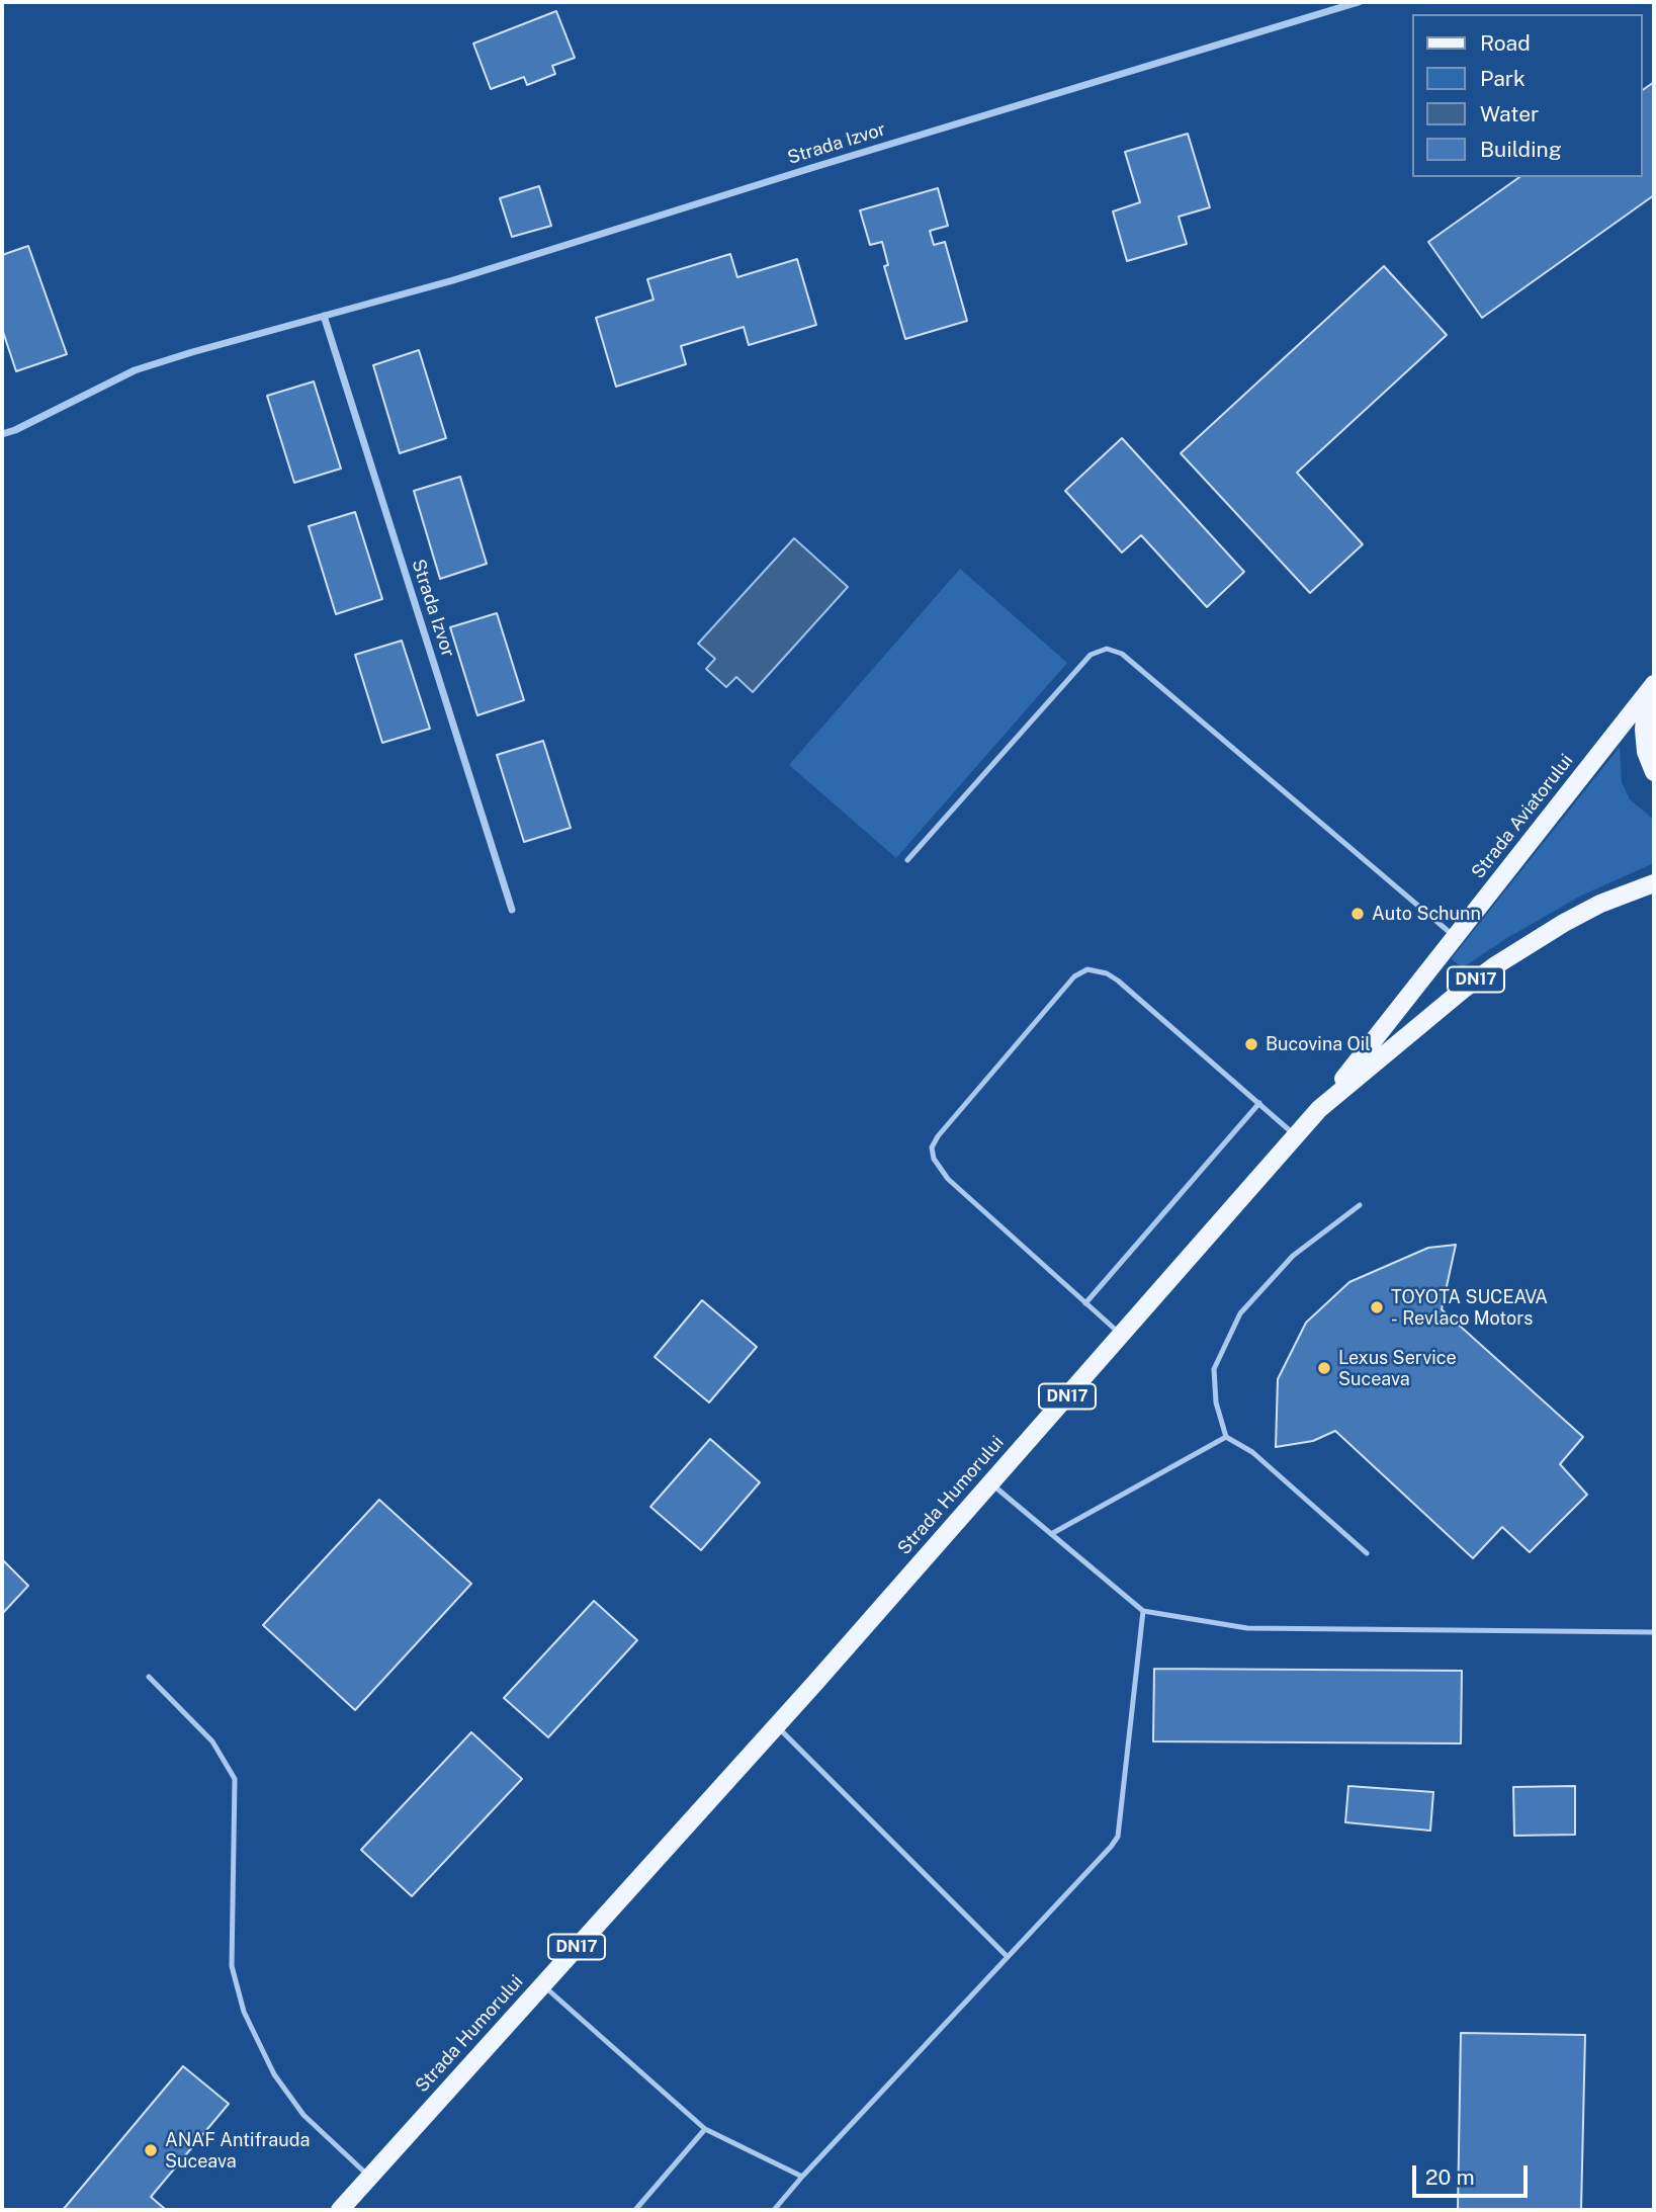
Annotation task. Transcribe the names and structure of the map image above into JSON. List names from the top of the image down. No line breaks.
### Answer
{"streets":{"main road":["Strada Aviatorului","DN17","Strada Humorului"],"street":["Strada Izvor"]},"crossings":[["Strada Aviatorului","Strada Humorului"]],"places":["Auto Schunn","Bucovina Oil","TOYOTA SUCEAVA - Revlaco Motors","Lexus Service Suceava","ANAF Antifrauda Suceava"],"legend":["Road","Park","Water","Building"],"scale_bar":"20 m"}
